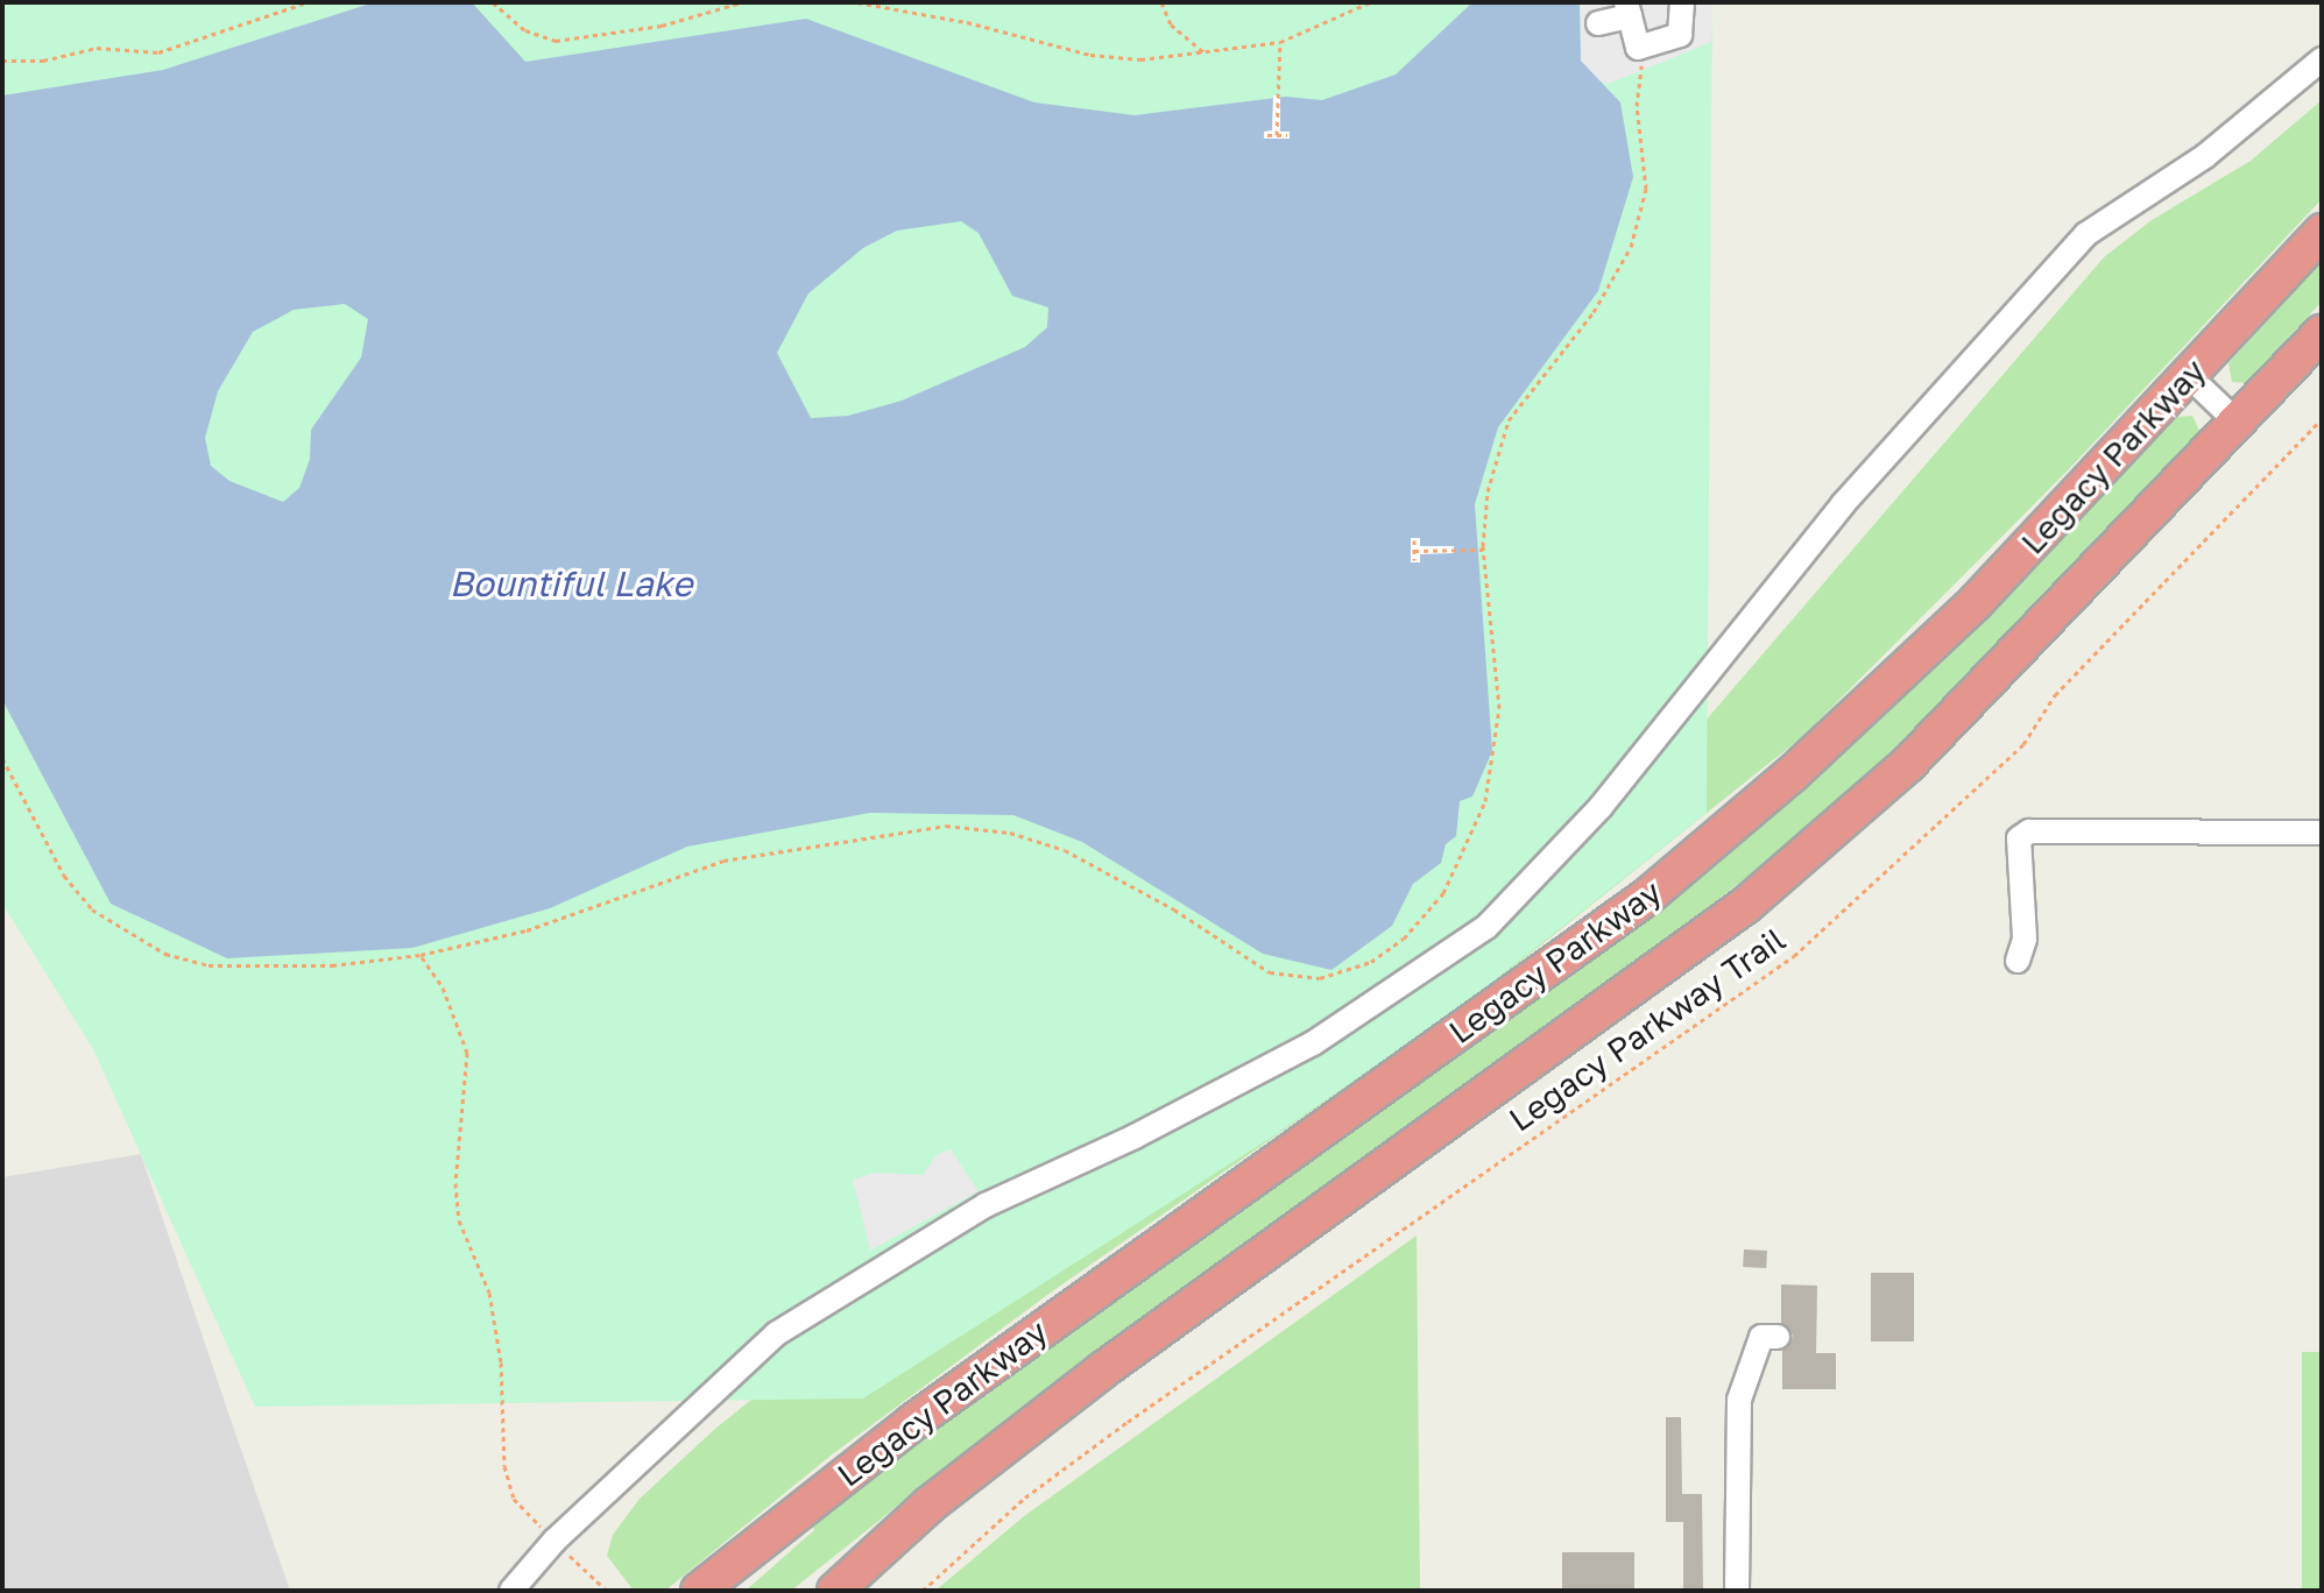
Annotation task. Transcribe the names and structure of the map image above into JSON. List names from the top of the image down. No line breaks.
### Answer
{"streets":{"highway":["Legacy Parkway"],"path":["Legacy Parkway Trail"]},"water":["Bountiful Lake"]}
